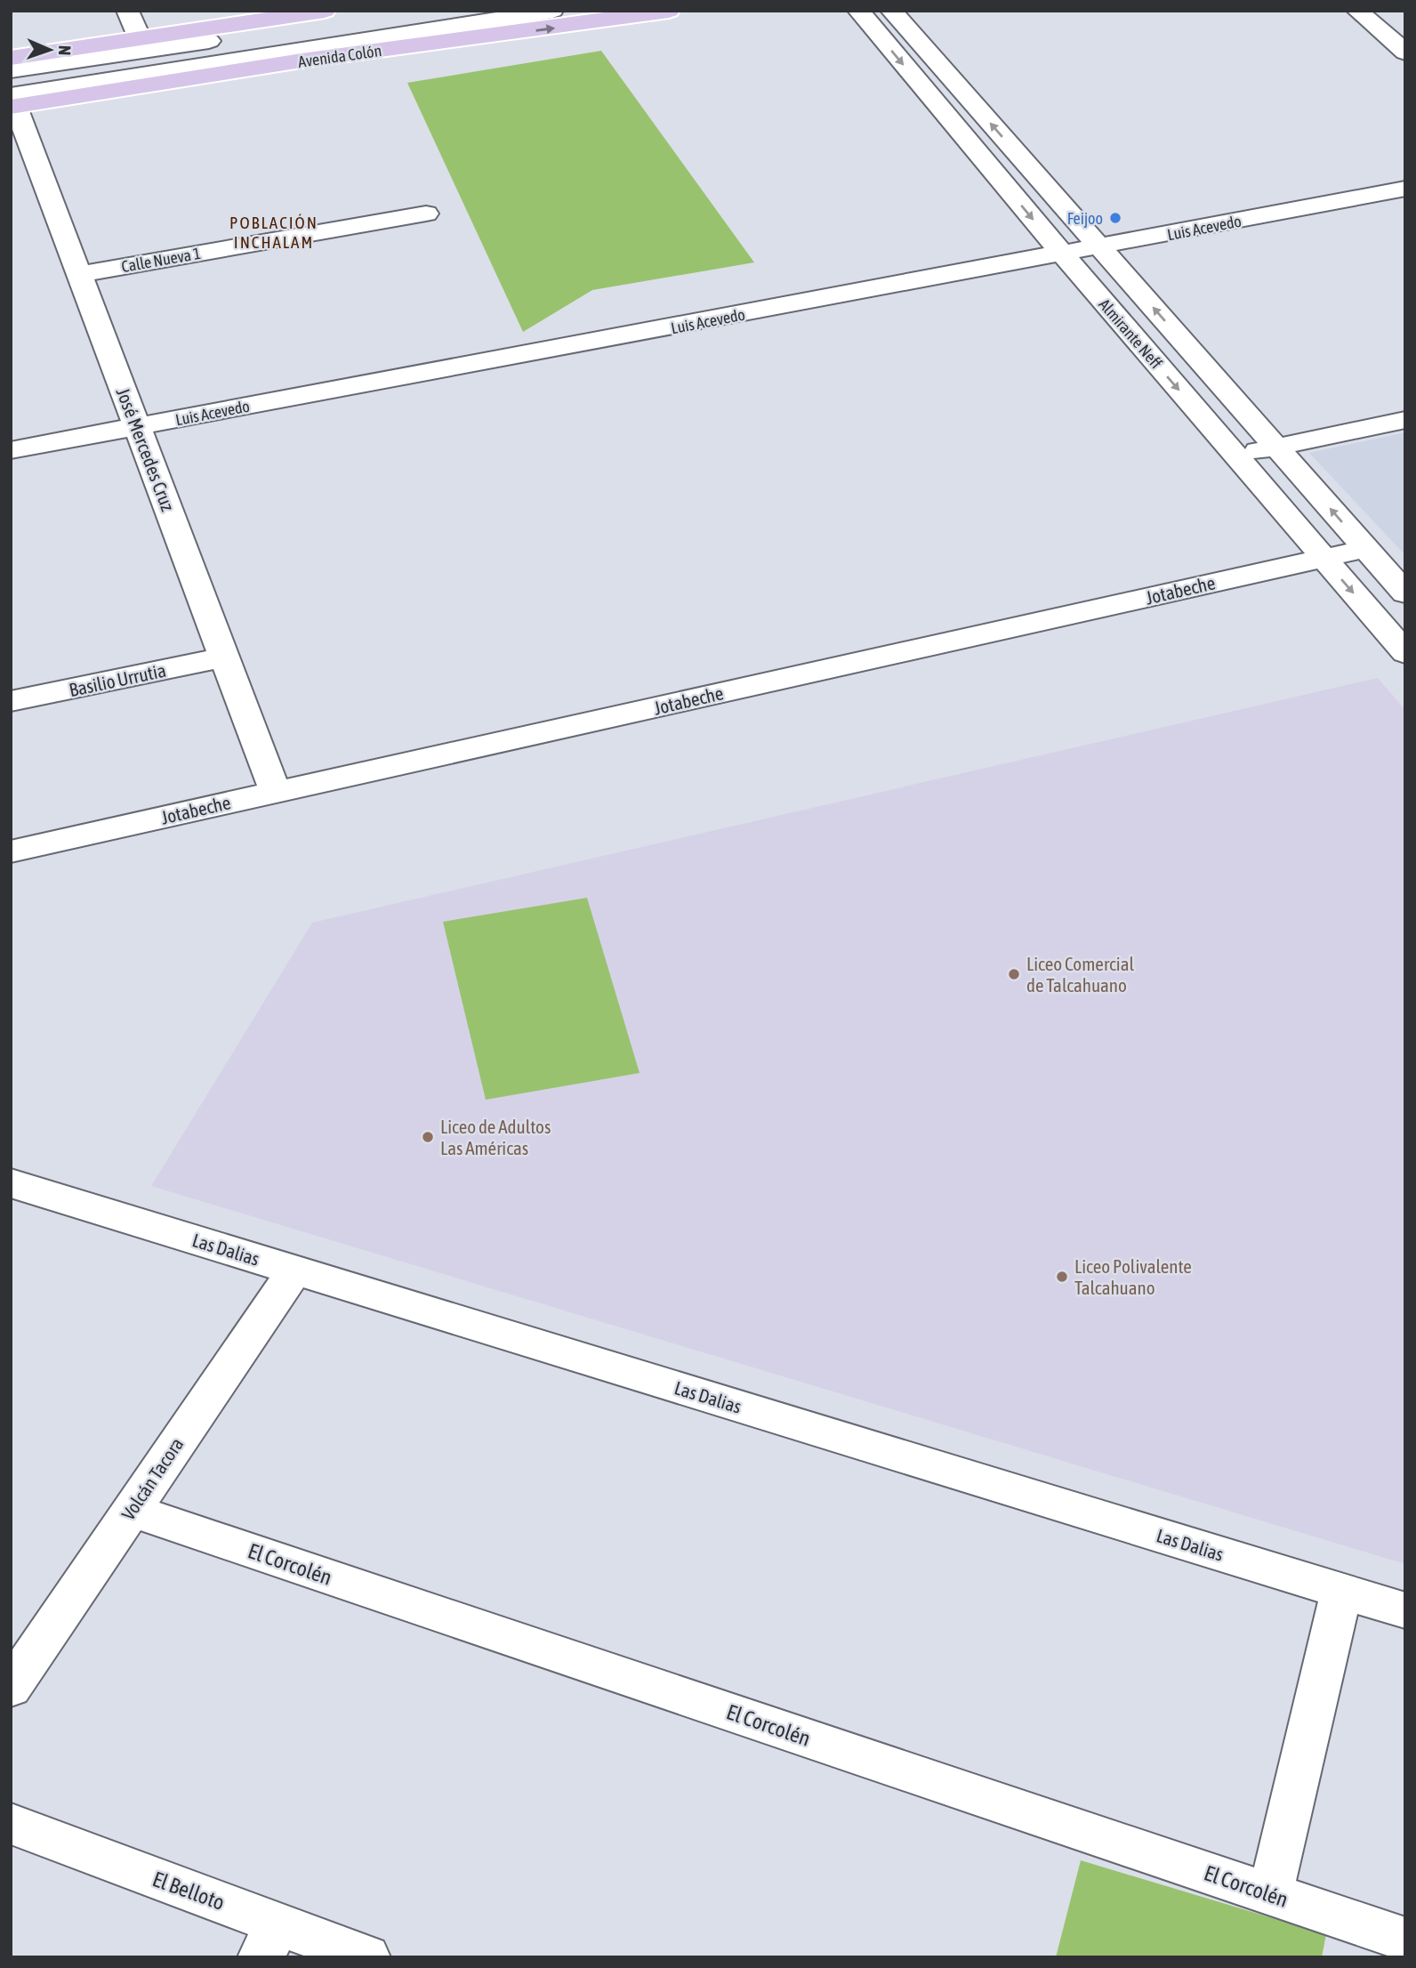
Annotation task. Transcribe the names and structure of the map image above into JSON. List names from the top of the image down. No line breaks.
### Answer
{"streets":{"main road":["Avenida Colón"],"street":["Luis Acevedo","Calle Nueva 1","Almirante Neff","José Mercedes Cruz","Jotabeche","Basilio Urrutia","Las Dalias","Volcán Tacora","El Corcolén","El Belloto"]},"crossings":[["Avenida Colón","José Mercedes Cruz"],["Luis Acevedo","Almirante Neff"],["Luis Acevedo","José Mercedes Cruz"],["Calle Nueva 1","José Mercedes Cruz"],["Almirante Neff","Jotabeche"],["José Mercedes Cruz","Jotabeche"],["José Mercedes Cruz","Basilio Urrutia"],["Las Dalias","Volcán Tacora"],["Volcán Tacora","El Corcolén"]],"districts":["POBLACIÓN INCHALAM"],"places":["Feijoo","Liceo Comercial de Talcahuano","Liceo de Adultos Las Américas","Liceo Polivalente Talcahuano"],"north":"right"}
